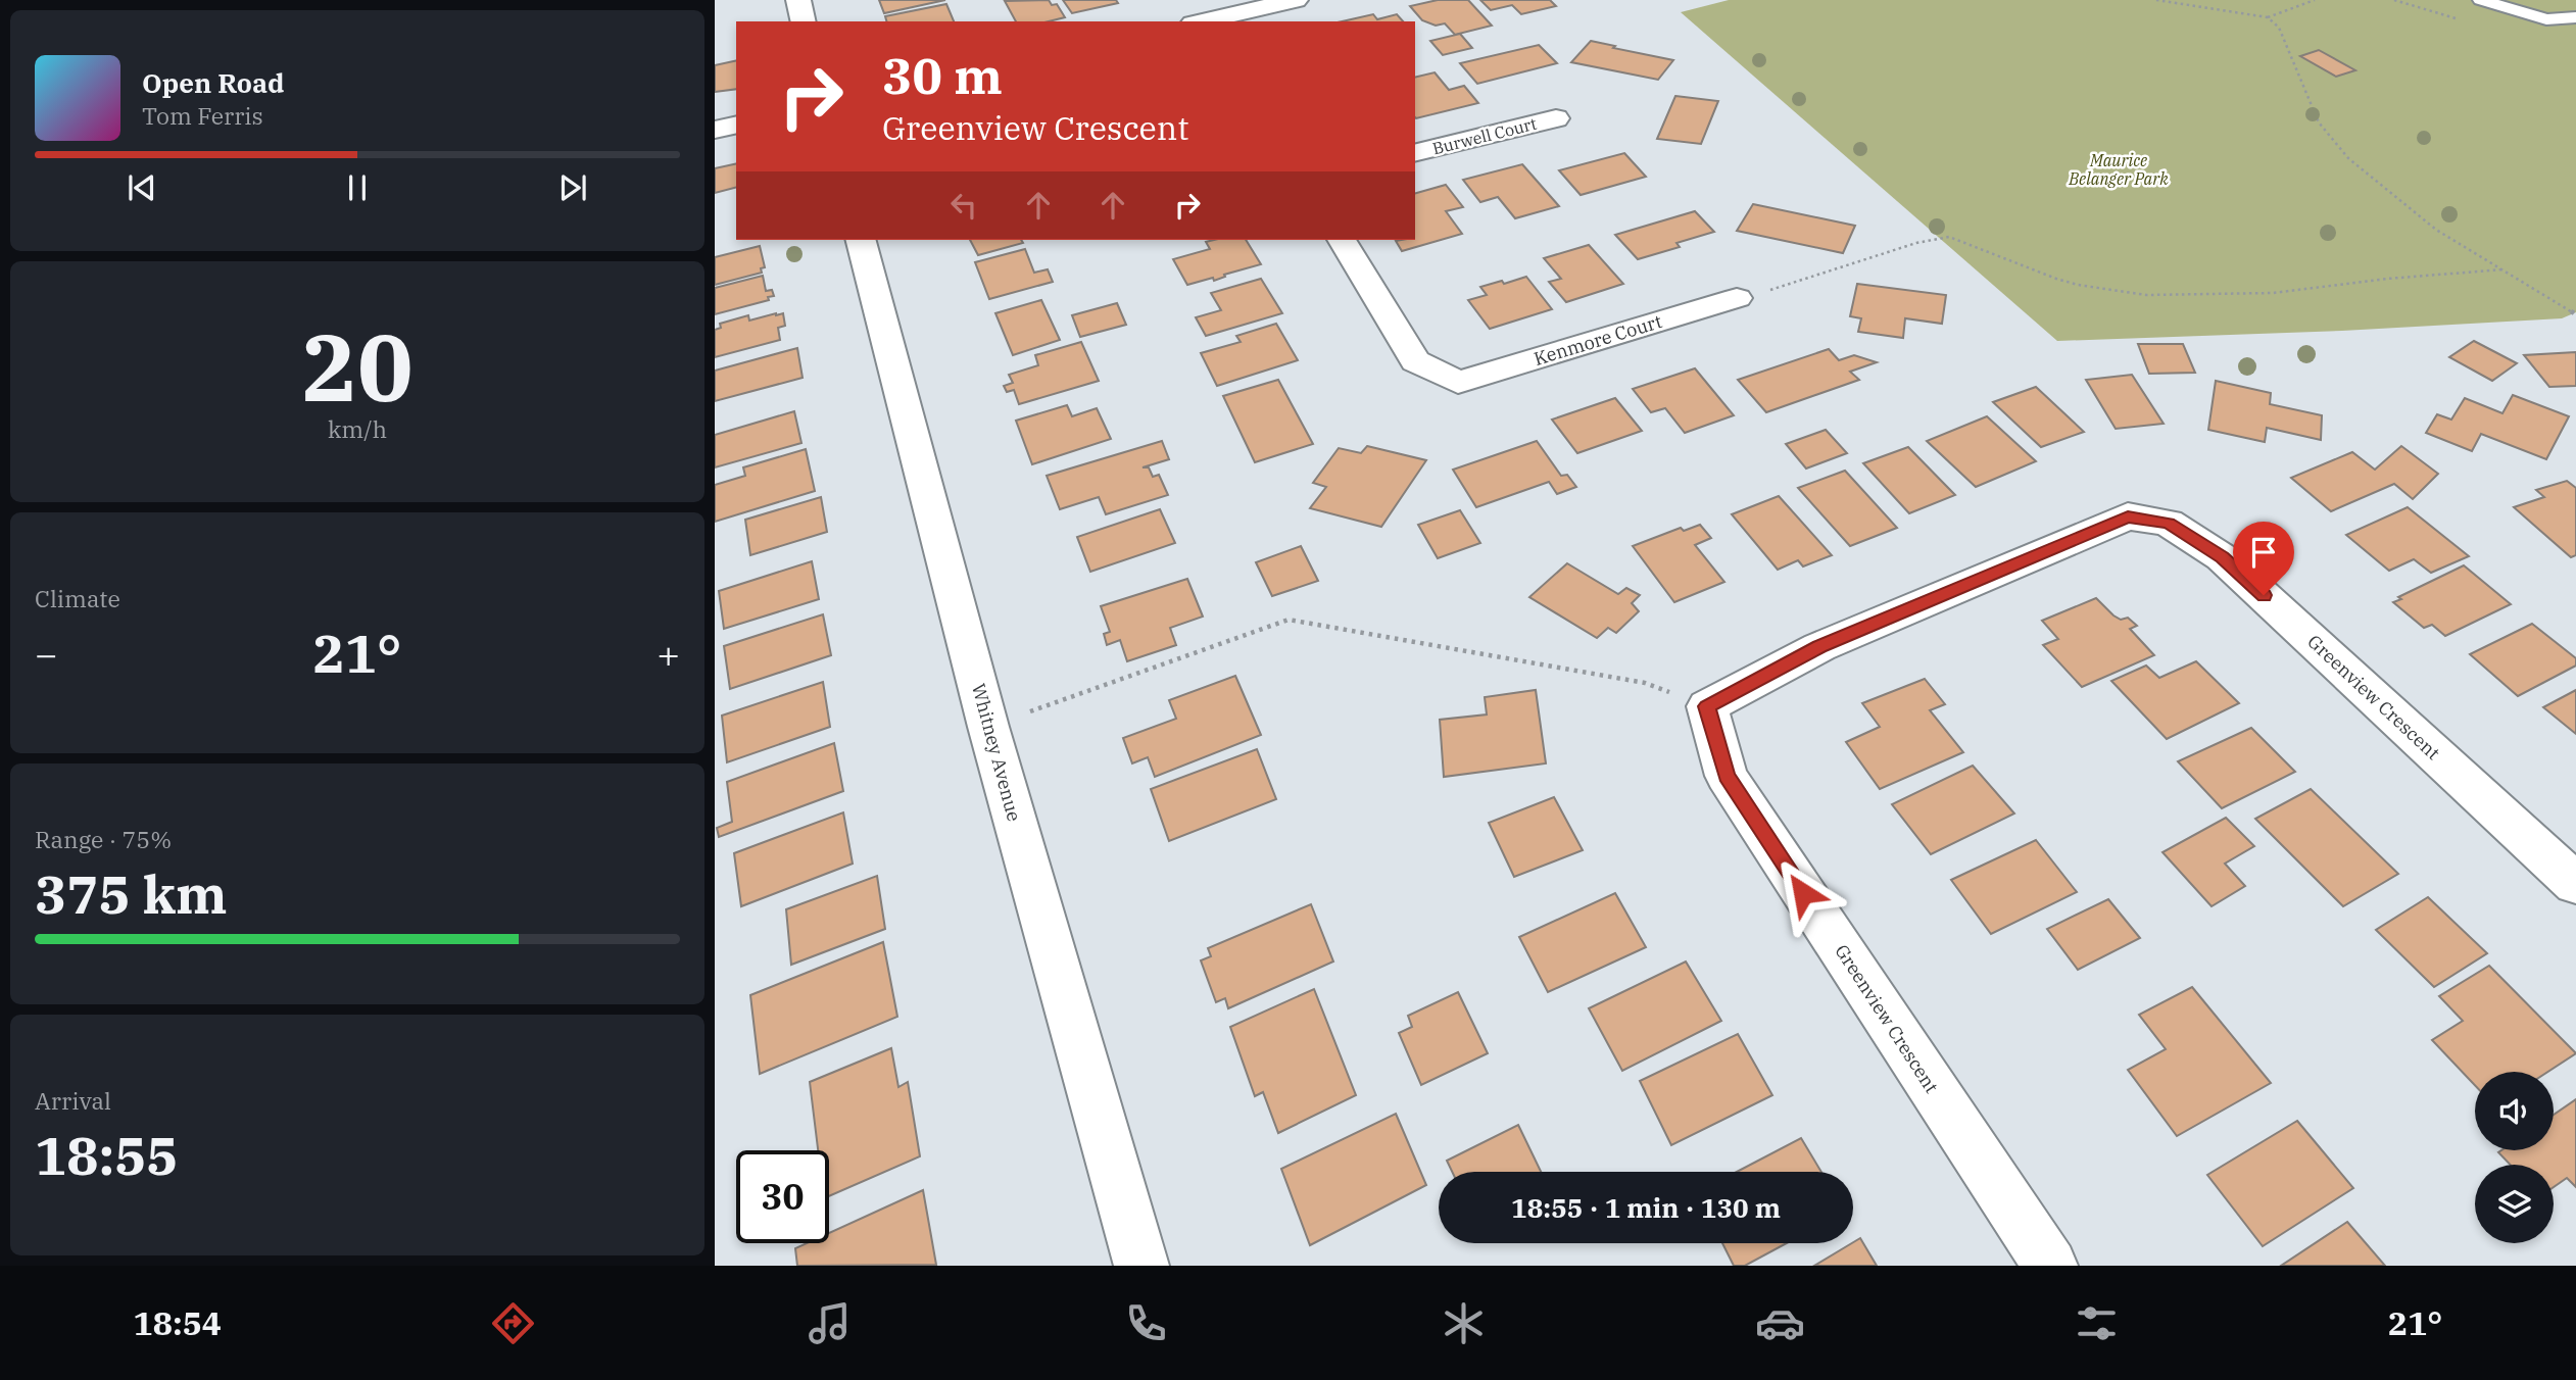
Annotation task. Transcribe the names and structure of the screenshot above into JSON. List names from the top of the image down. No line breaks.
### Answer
{"streets":{"street":["Burwell Court","Kenmore Court","Greenview Crescent","Whitney Avenue"]},"parks":["Maurice Belanger Park"],"page":{"turn":["30 m","Greenview Crescent"],"song":["Open Road","Tom Ferris"],"tile":[["20","km/h"],"Climate",["Range · 75%","375 km"],["Arrival","18:55"]],"heat":["−","21°","+"],"limit":"30","trip":"18:55 · 1 min · 130 m","tabs":["18:54","21°"]}}
